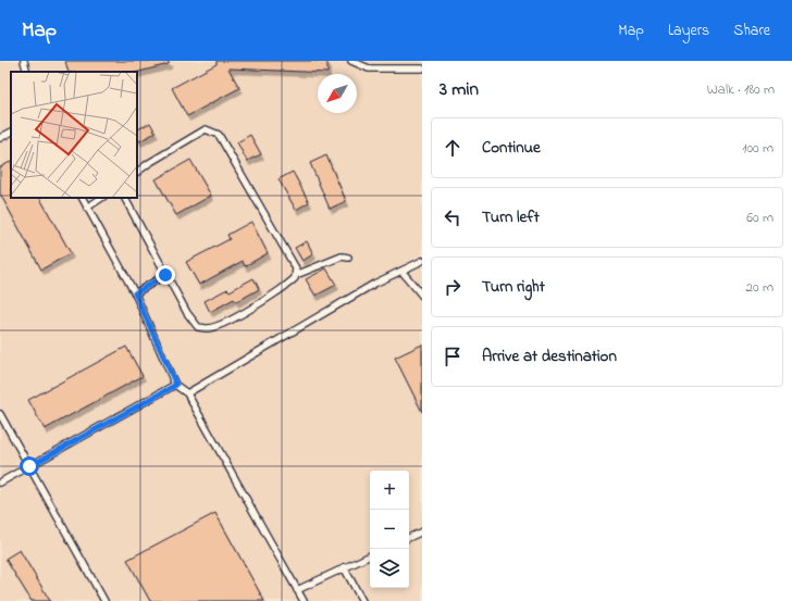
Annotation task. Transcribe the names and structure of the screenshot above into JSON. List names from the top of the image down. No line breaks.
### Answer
{"north":"bottom left","page":{"header":"Map","nav":["Map","Layers","Share"],"heading":["3 min","Walk · 180 m"],"list":[["Continue","100 m"],["Turn left","60 m"],["Turn right","20 m"],"Arrive at destination"],"map_buttons":["+","−"]}}
